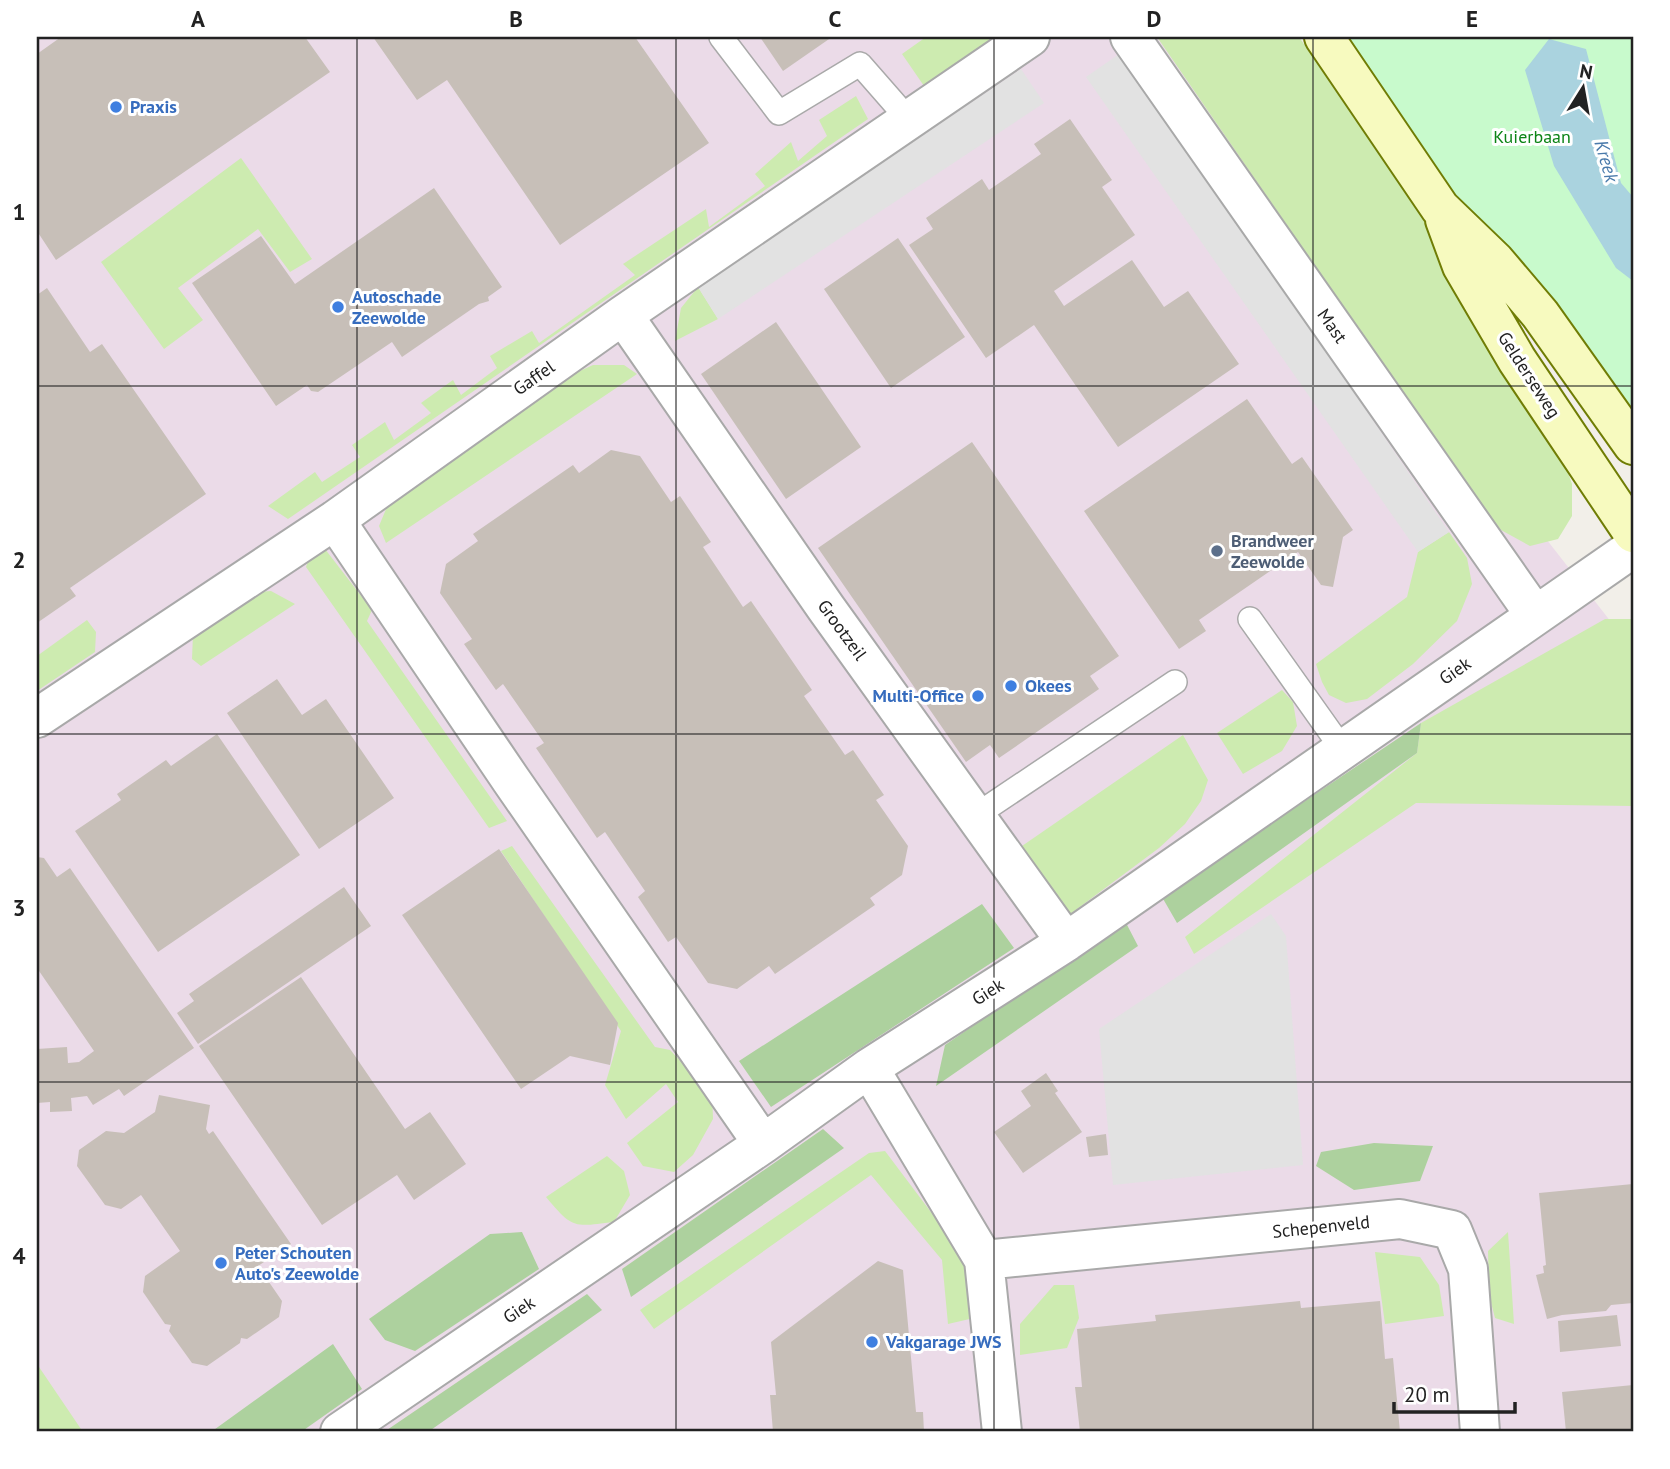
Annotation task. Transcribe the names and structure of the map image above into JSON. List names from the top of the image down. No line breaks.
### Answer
{"streets":{"street":["Mast","Gelderseweg","Gaffel","Grootzeil","Giek","Schepenveld"]},"crossings":[["Mast","Giek"],["Gaffel","Grootzeil"],["Grootzeil","Giek"]],"water":["Kreek"],"parks":["Kuierbaan"],"places":["Praxis","Autoschade Zeewolde","Brandweer Zeewolde","Okees","Multi-Office","Peter Schouten Auto's Zeewolde","Vakgarage JWS"],"scale_bar":"20 m","north":"top","grid":{"columns":["A","B","C","D","E"],"rows":["1","2","3","4"]}}
